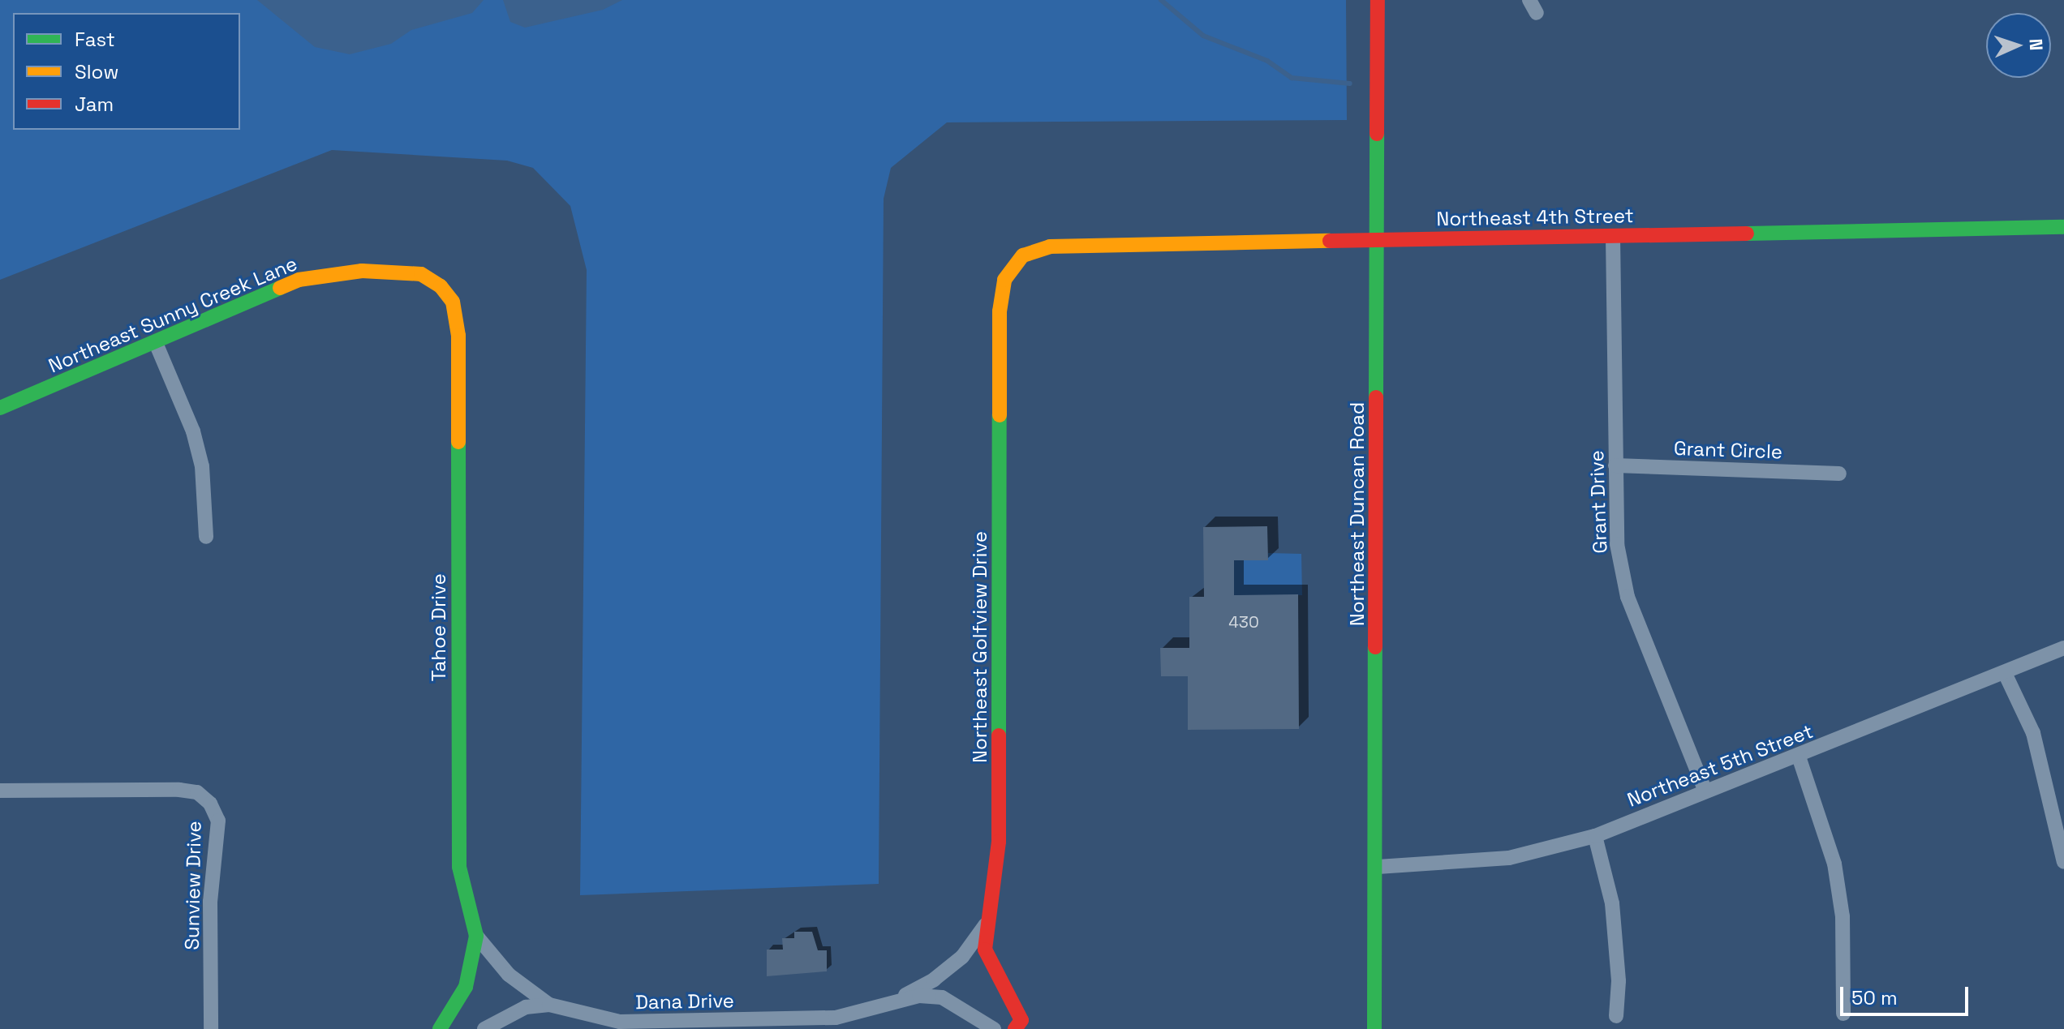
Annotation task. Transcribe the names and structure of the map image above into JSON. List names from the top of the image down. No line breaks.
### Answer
{"streets":{"street":["Northeast 4th Street","Northeast Sunny Creek Lane","Grant Circle","Grant Drive","Northeast Duncan Road","Tahoe Drive","Northeast Golfview Drive","Northeast 5th Street","Sunview Drive","Dana Drive"]},"crossings":[["Northeast 4th Street","Grant Drive"],["Northeast 4th Street","Northeast Duncan Road"],["Northeast 4th Street","Northeast Golfview Drive"],["Northeast Sunny Creek Lane","Tahoe Drive"],["Grant Circle","Grant Drive"],["Grant Drive","Northeast 5th Street"],["Northeast Duncan Road","Northeast 5th Street"],["Tahoe Drive","Dana Drive"],["Northeast Golfview Drive","Dana Drive"]],"house_numbers":["430"],"legend":["Fast","Slow","Jam"],"scale_bar":"50 m","north":"right"}
